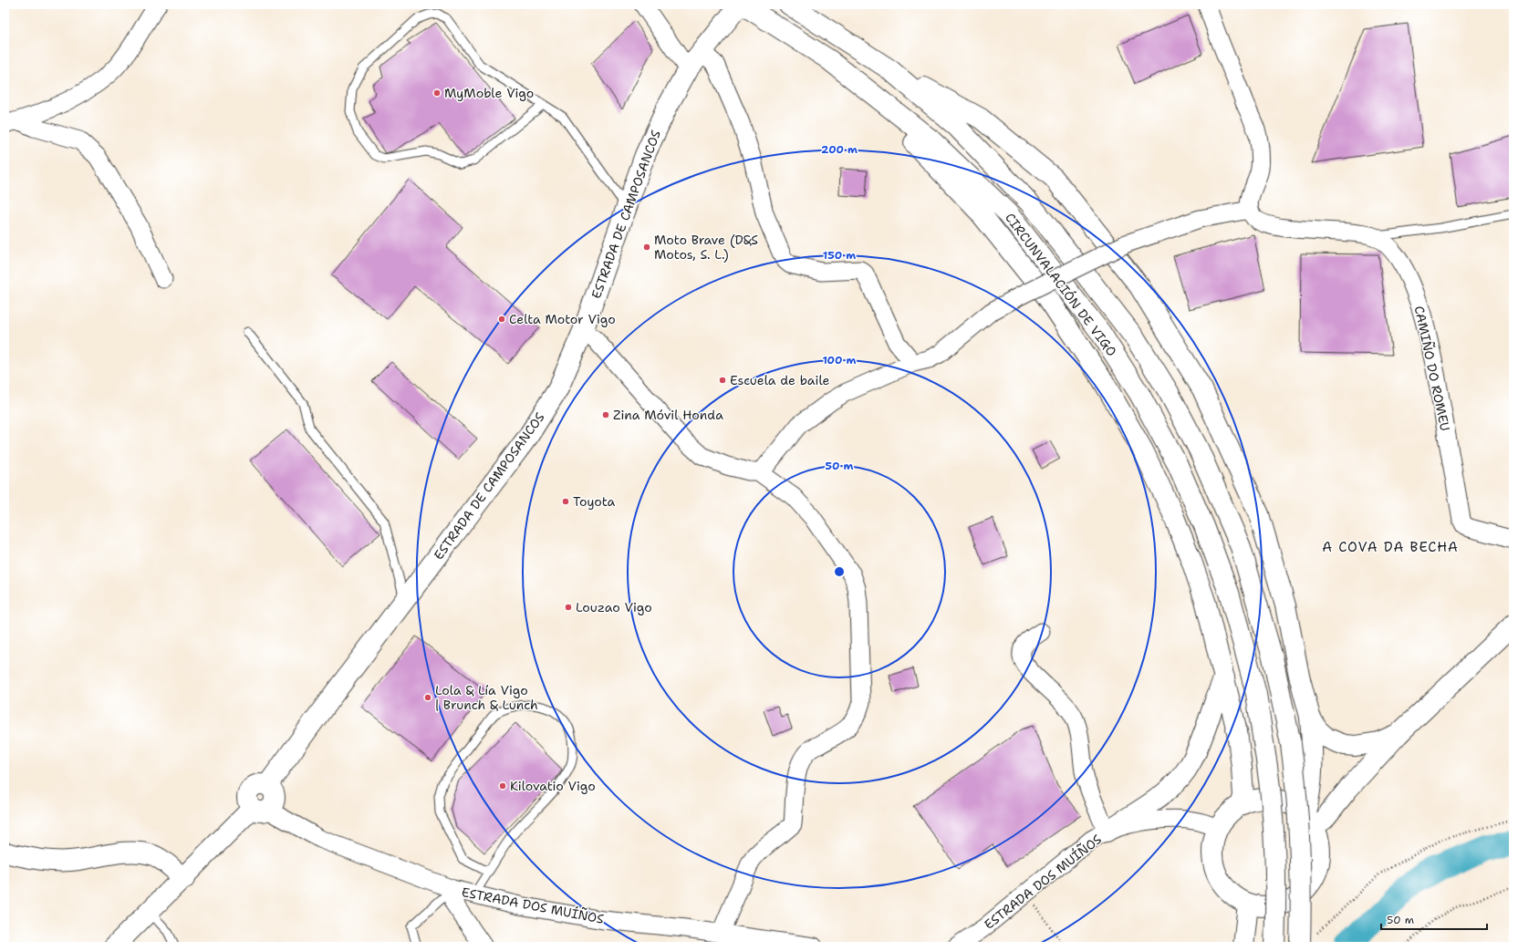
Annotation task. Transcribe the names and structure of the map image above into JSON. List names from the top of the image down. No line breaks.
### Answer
{"streets":{"main road":["ESTRADA DE CAMPOSANCOS","CIRCUNVALACIÓN DE VIGO"],"street":["CAMIÑO DO ROMEU","ESTRADA DOS MUÍÑOS"]},"crossings":[["ESTRADA DE CAMPOSANCOS","ESTRADA DOS MUÍÑOS"]],"districts":["A COVA DA BECHA"],"places":["MyMoble Vigo","Moto Brave (D&S Motos, S. L.)","Celta Motor Vigo","Escuela de baile","Zina Móvil Honda","Toyota","Louzao Vigo","Lola & Lía Vigo | Brunch & Lunch","Kilovatio Vigo"],"scale_bar":"50 m","rings":["200 m","150 m","100 m","50 m"]}
